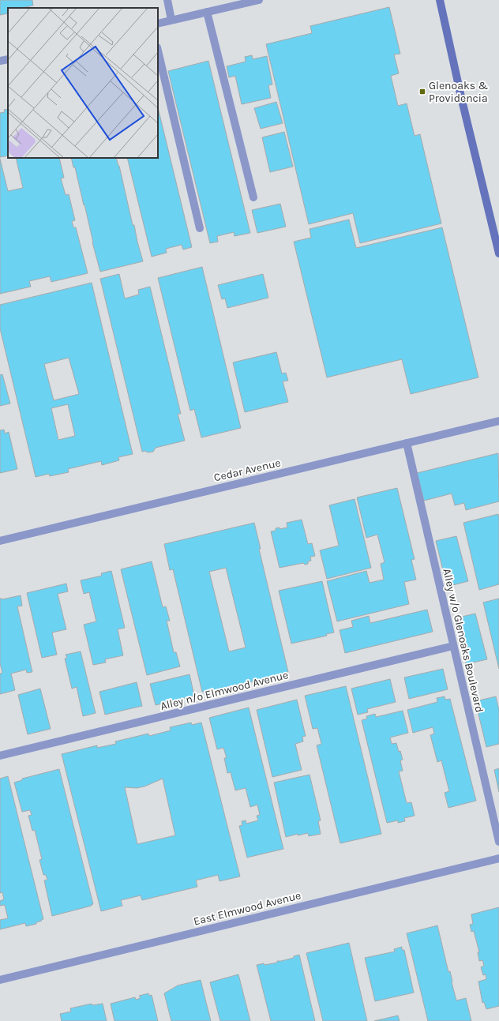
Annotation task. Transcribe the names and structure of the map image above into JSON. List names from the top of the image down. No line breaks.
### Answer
{"streets":{"street":["Cedar Avenue","Alley w/o Glenoaks Boulevard","Alley n/o Elmwood Avenue","East Elmwood Avenue"]},"crossings":[["Cedar Avenue","Alley w/o Glenoaks Boulevard"],["Alley w/o Glenoaks Boulevard","Alley n/o Elmwood Avenue"]],"places":{"transit":["Glenoaks & Providencia"]}}
